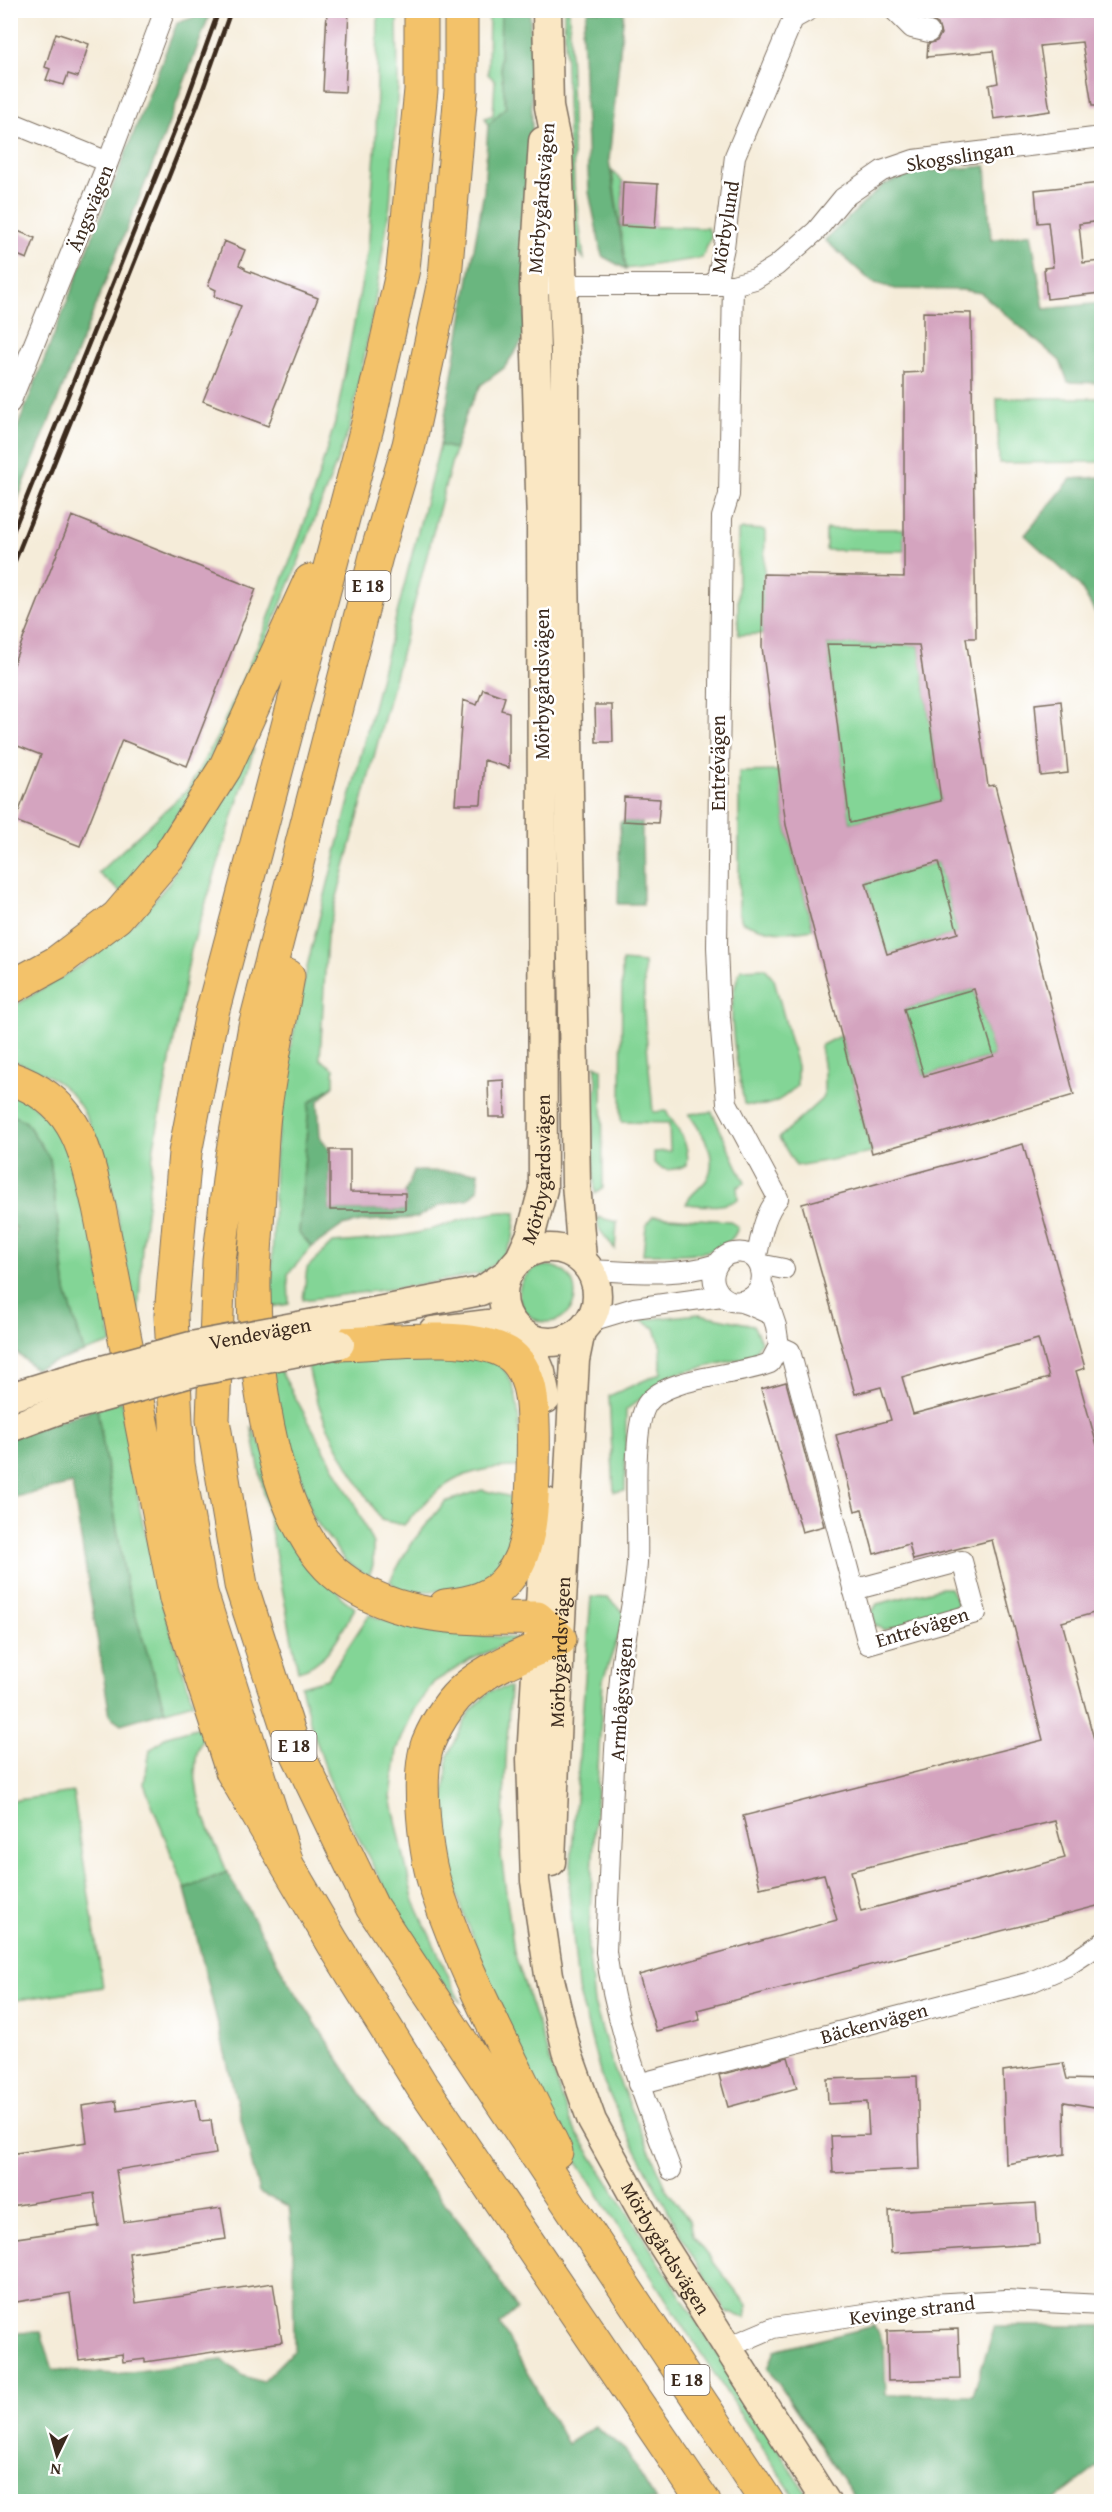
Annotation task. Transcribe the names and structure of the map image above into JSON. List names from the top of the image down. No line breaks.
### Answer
{"streets":{"highway":["E 18"],"street":["Skogsslingan","Mörbygårdsvägen","Ängsvägen","Mörbylund","Entrévägen","Vendevägen","Armbågsvägen","Bäckenvägen","Kevinge strand"]},"crossings":[["Skogsslingan","Mörbylund"],["Skogsslingan","Entrévägen"],["Mörbygårdsvägen","Mörbylund"],["Mörbygårdsvägen","Vendevägen"],["Mörbygårdsvägen","Kevinge strand"],["Mörbylund","Entrévägen"],["Entrévägen","Armbågsvägen"],["Armbågsvägen","Bäckenvägen"]],"north":"bottom"}
